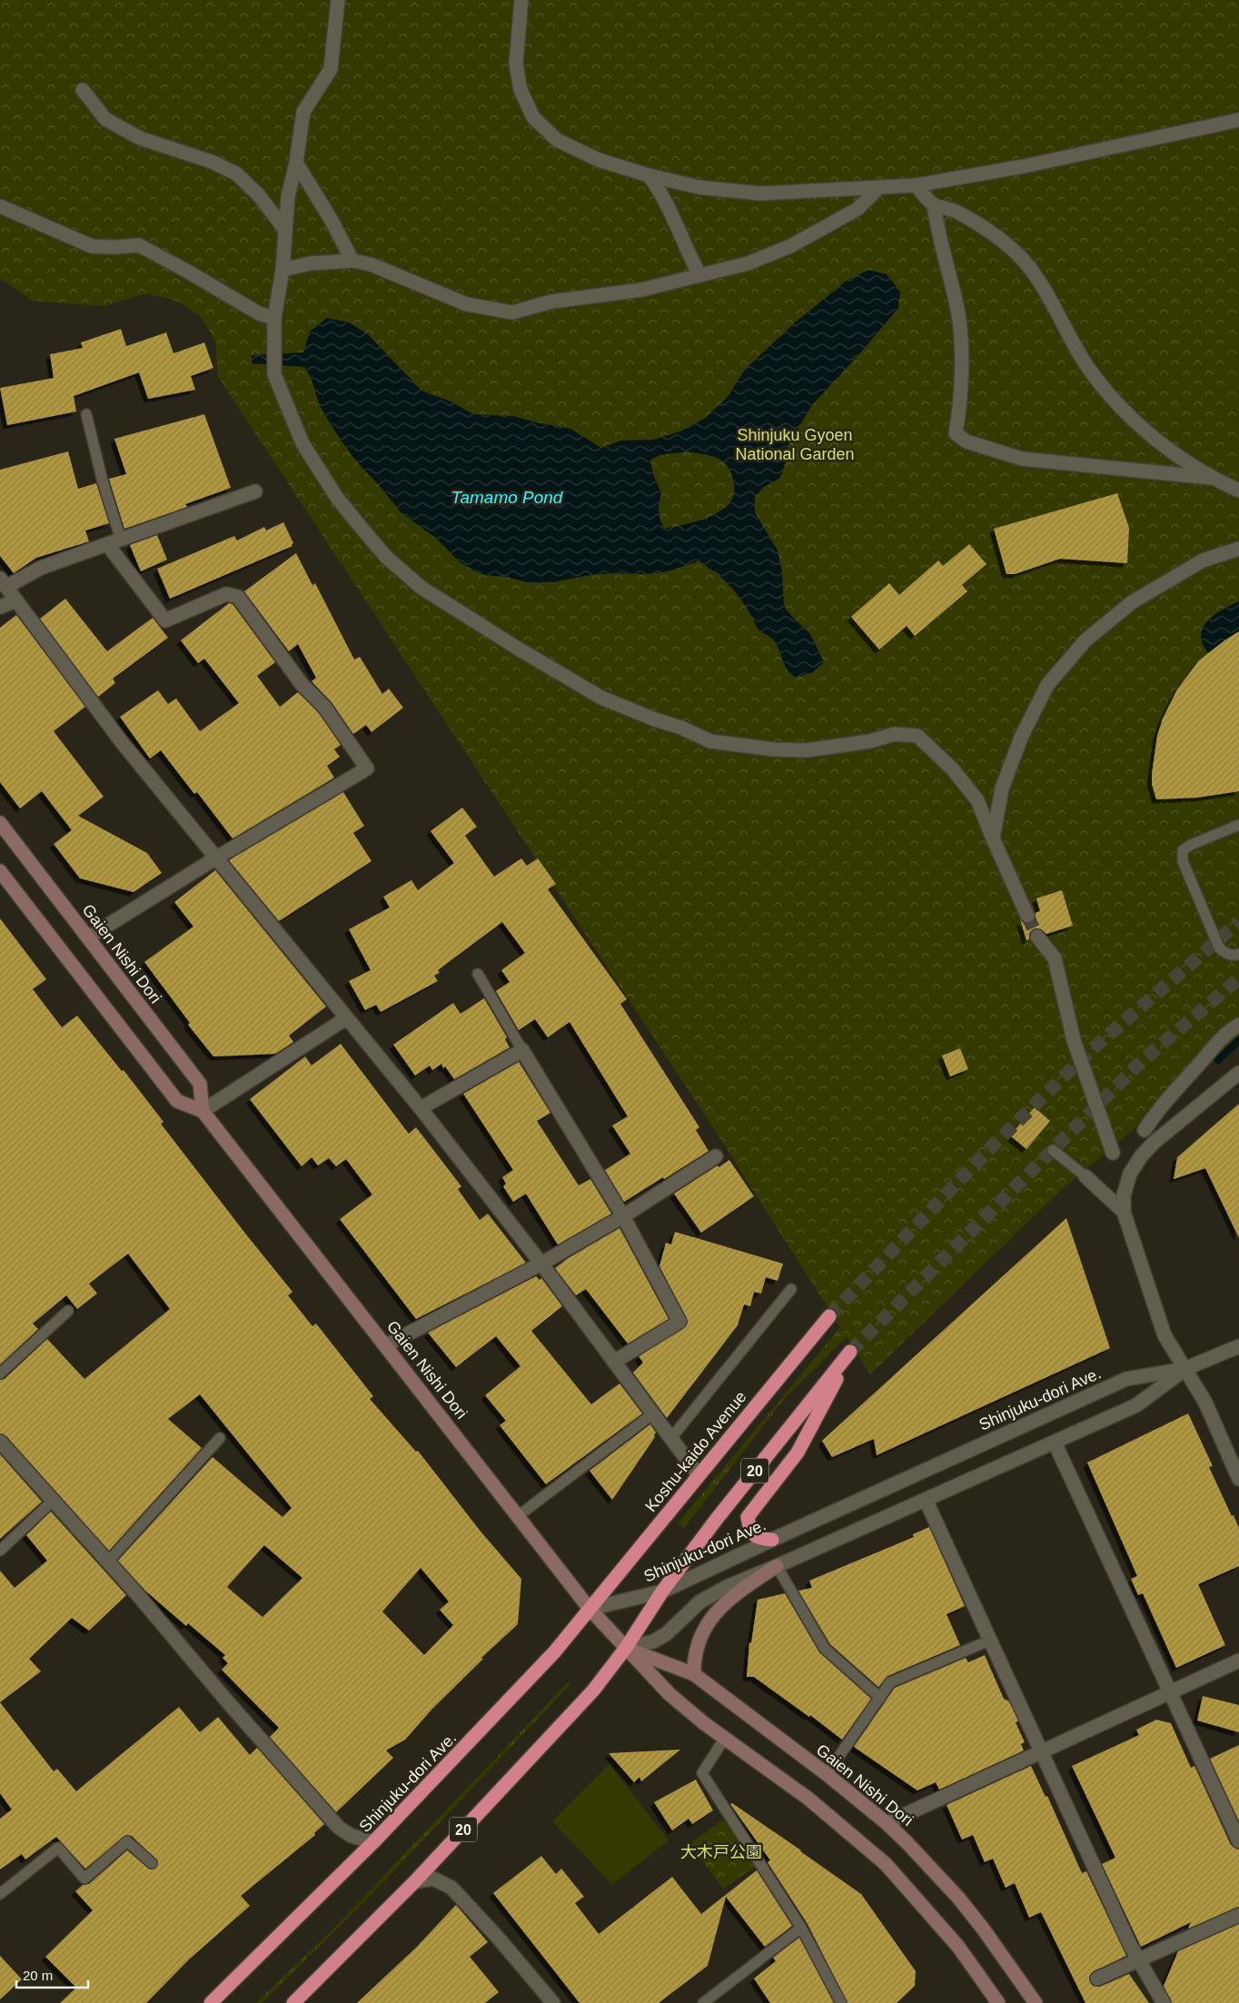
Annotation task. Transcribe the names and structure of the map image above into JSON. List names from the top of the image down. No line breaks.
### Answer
{"streets":{"highway":["Shinjuku-dori Ave.","Koshu-kaido Avenue","20"],"main road":["Gaien Nishi Dori"]},"crossings":[["Gaien Nishi Dori","Shinjuku-dori Ave."],["Gaien Nishi Dori","Koshu-kaido Avenue"],["Gaien Nishi Dori","20"],["Shinjuku-dori Ave.","Koshu-kaido Avenue"],["Shinjuku-dori Ave.","20"]],"water":["Tamamo Pond"],"parks":["Shinjuku Gyoen National Garden","大木戸公園"],"scale_bar":"20 m"}
